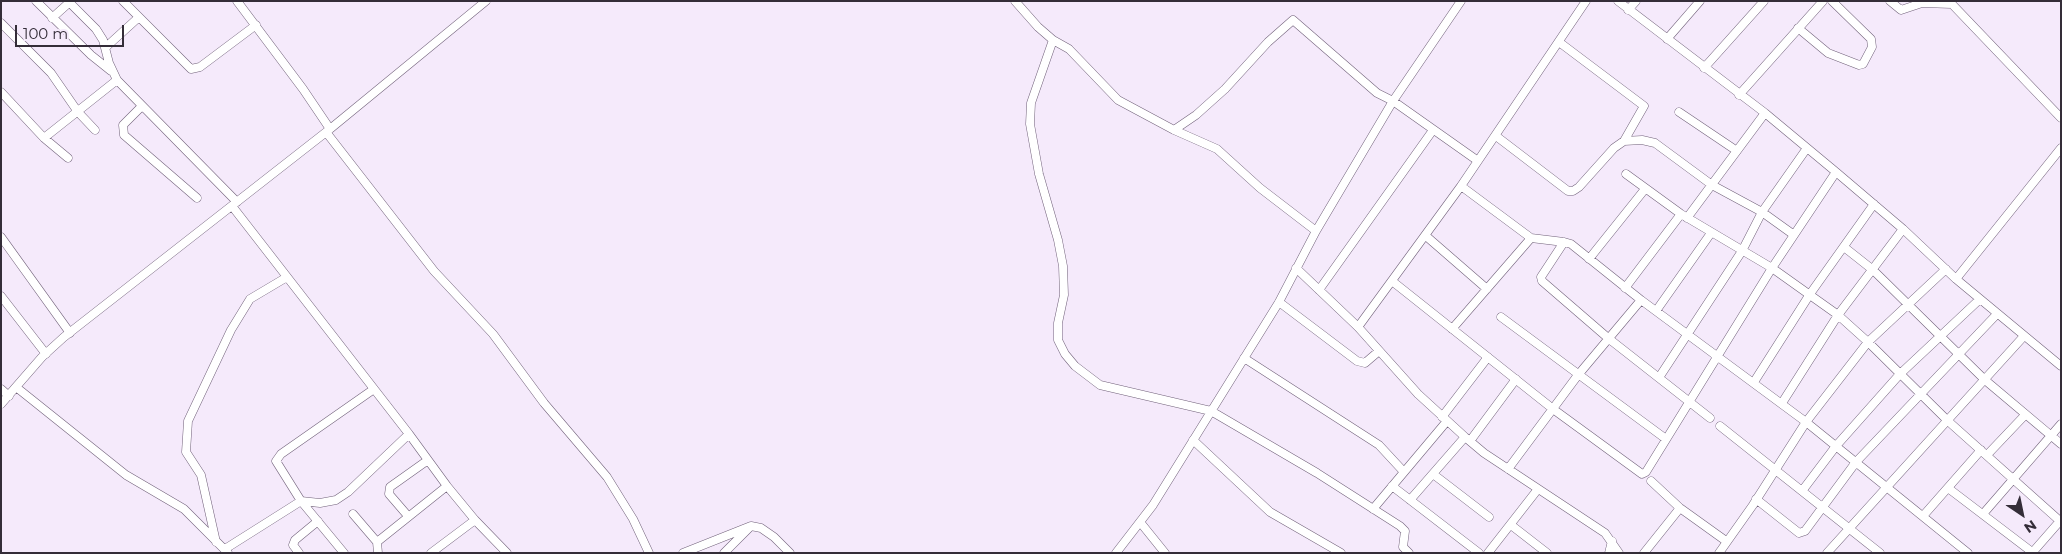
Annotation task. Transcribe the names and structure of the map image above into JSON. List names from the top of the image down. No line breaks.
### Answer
{"scale_bar":"100 m","north":"bottom right"}
